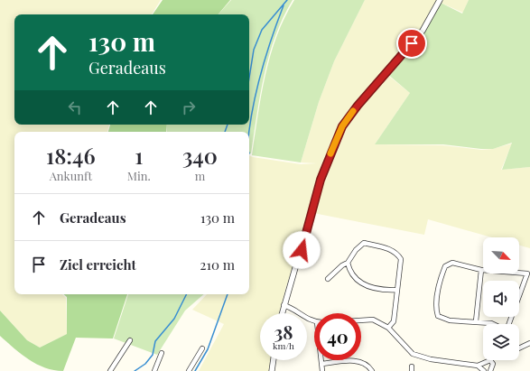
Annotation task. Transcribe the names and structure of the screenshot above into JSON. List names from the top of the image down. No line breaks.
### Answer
{"north":"bottom right","page":{"turn":["130 m","Geradeaus"],"eta":["18:46","Ankunft","1","Min.","340","m"],"list":[{"name":"Geradeaus","value":"130 m"},{"name":"Ziel erreicht","value":"210 m"}],"speed":"38 km/h","limit":"40"}}
